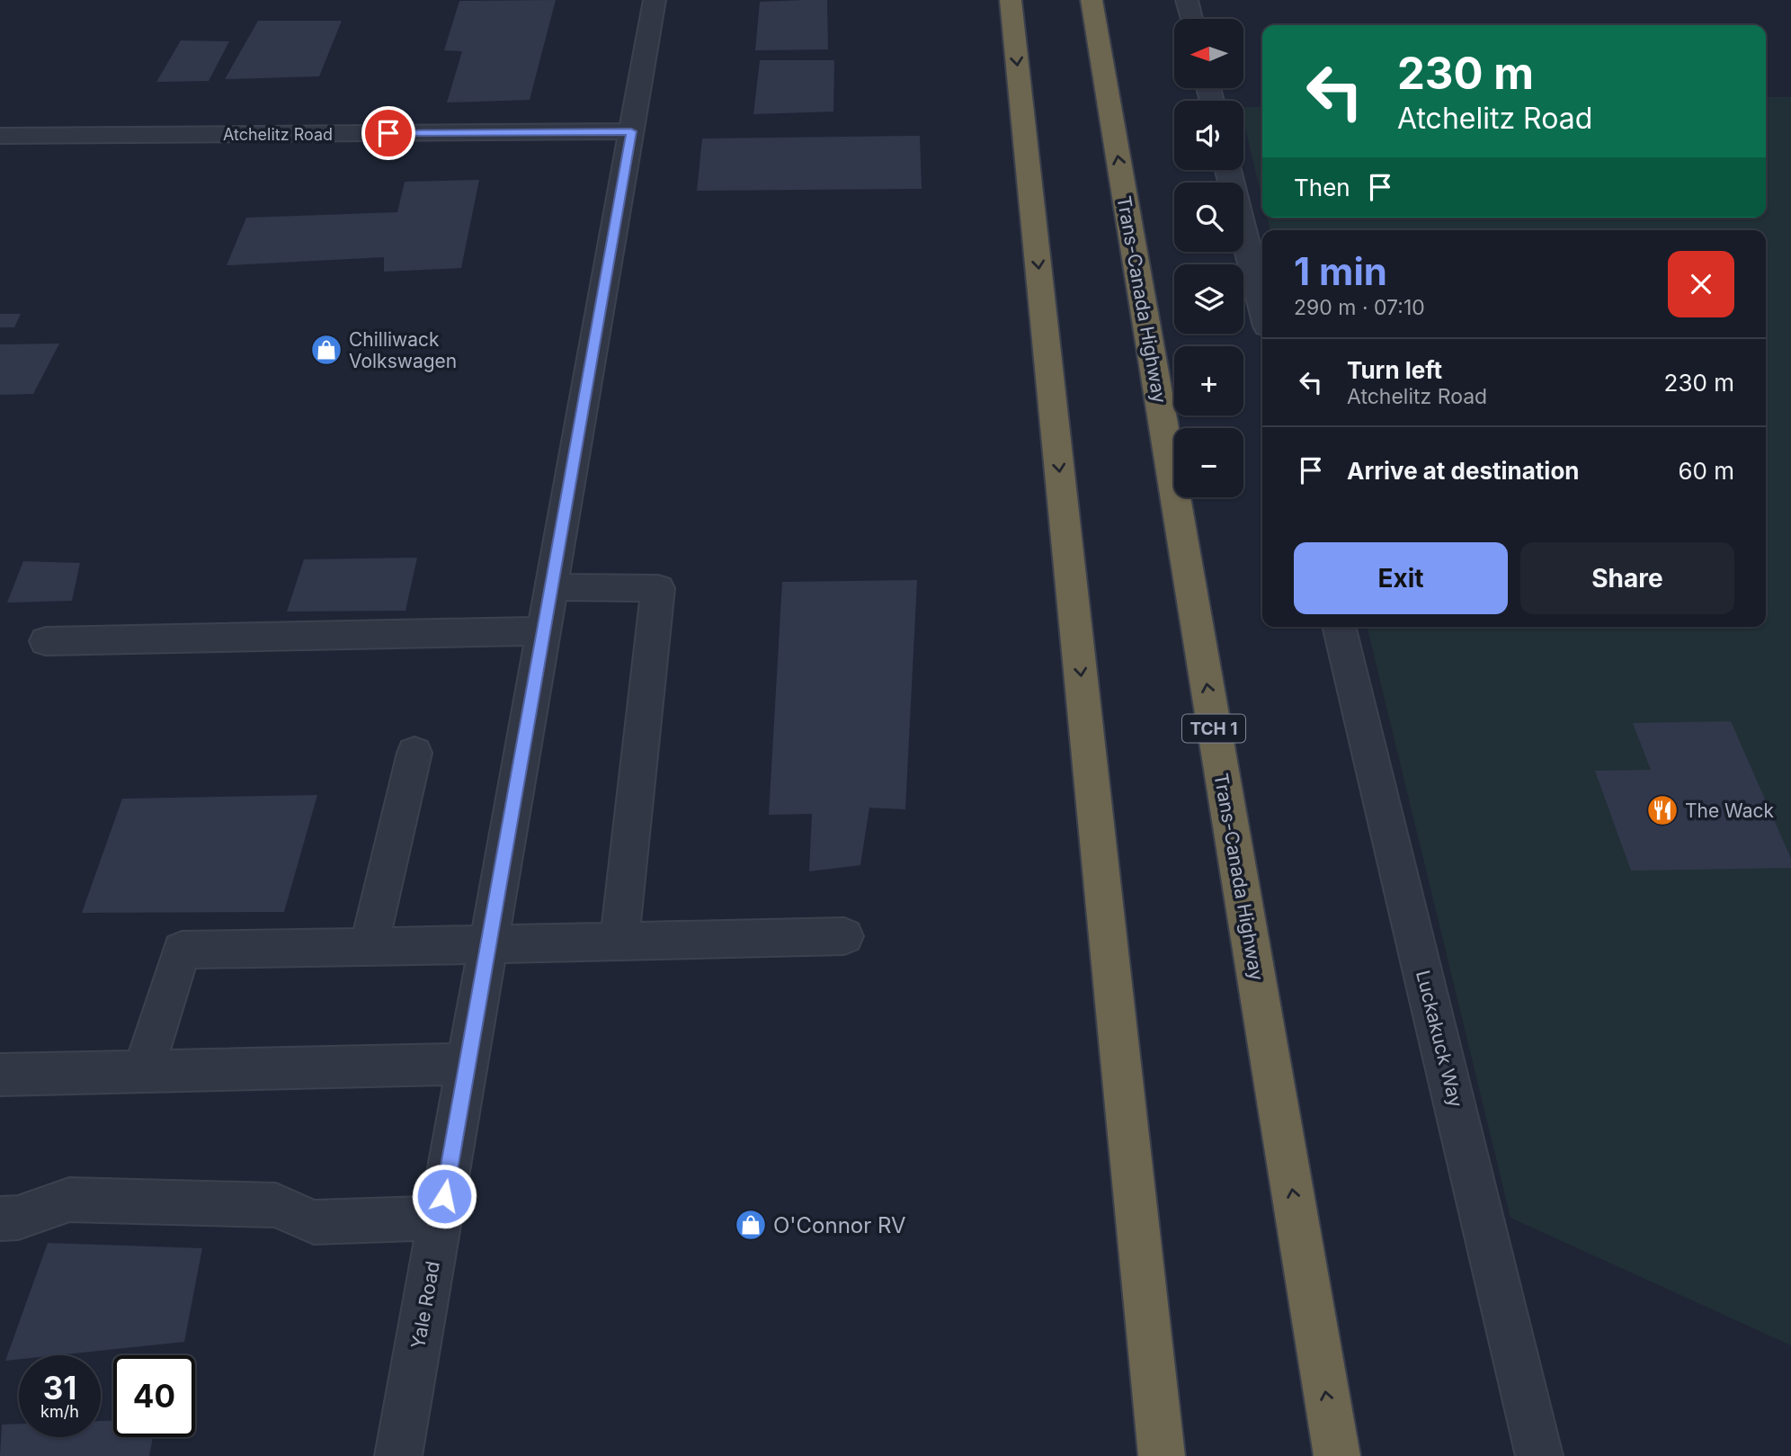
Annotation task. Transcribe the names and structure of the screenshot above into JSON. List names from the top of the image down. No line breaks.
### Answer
{"streets":{"highway":["Trans-Canada Highway","TCH 1"],"street":["Atchelitz Road","Luckakuck Way","Yale Road"]},"crossings":[["Atchelitz Road","Yale Road"]],"places":{"shop":["Chilliwack Volkswagen","O'Connor RV"],"restaurant":["The Wack"]},"north":"left","page":{"map_buttons":["+","−"],"turn":["230 m","Atchelitz Road"],"then":"Then","heading":["1 min","290 m · 07:10"],"list":[{"name":"Turn left","note":"Atchelitz Road","value":"230 m"},{"name":"Arrive at destination","value":"60 m"}],"buttons":["Exit","Share"],"speed":"31 km/h","limit":"40"}}
